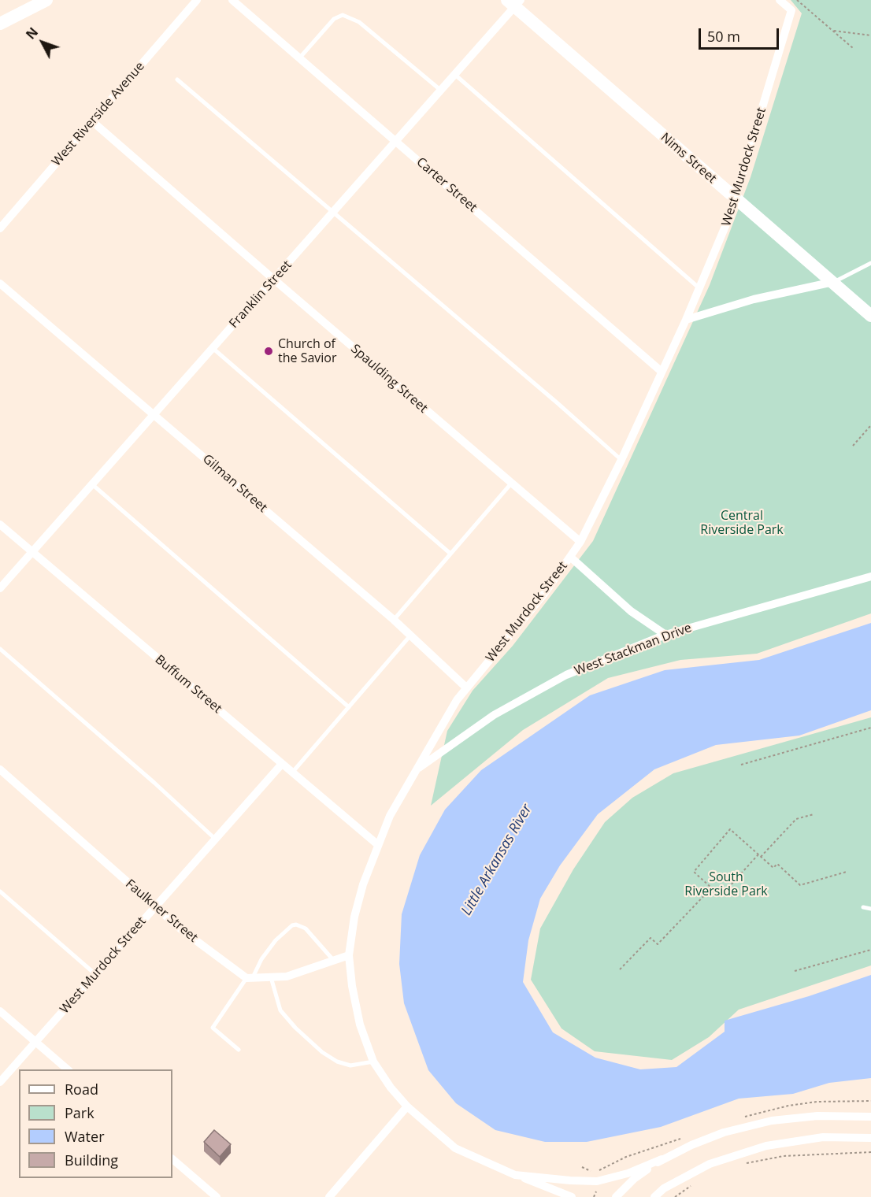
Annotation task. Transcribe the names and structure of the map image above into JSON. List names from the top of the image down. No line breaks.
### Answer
{"streets":{"street":["West Riverside Avenue","Nims Street","West Murdock Street","Carter Street","Franklin Street","Spaulding Street","Gilman Street","West Stackman Drive","Buffum Street","Faulkner Street"]},"crossings":[["West Riverside Avenue","Spaulding Street"],["Nims Street","West Murdock Street"],["Nims Street","Franklin Street"],["West Murdock Street","Carter Street"],["West Murdock Street","Spaulding Street"],["West Murdock Street","Gilman Street"],["West Murdock Street","West Stackman Drive"],["West Murdock Street","Buffum Street"],["West Murdock Street","Faulkner Street"],["Carter Street","Franklin Street"],["Franklin Street","Spaulding Street"],["Franklin Street","Gilman Street"],["Franklin Street","Buffum Street"]],"water":["Little Arkansas River"],"parks":["Central Riverside Park","South Riverside Park"],"places":["Church of the Savior"],"legend":["Road","Park","Water","Building"],"scale_bar":"50 m","north":"top left"}
